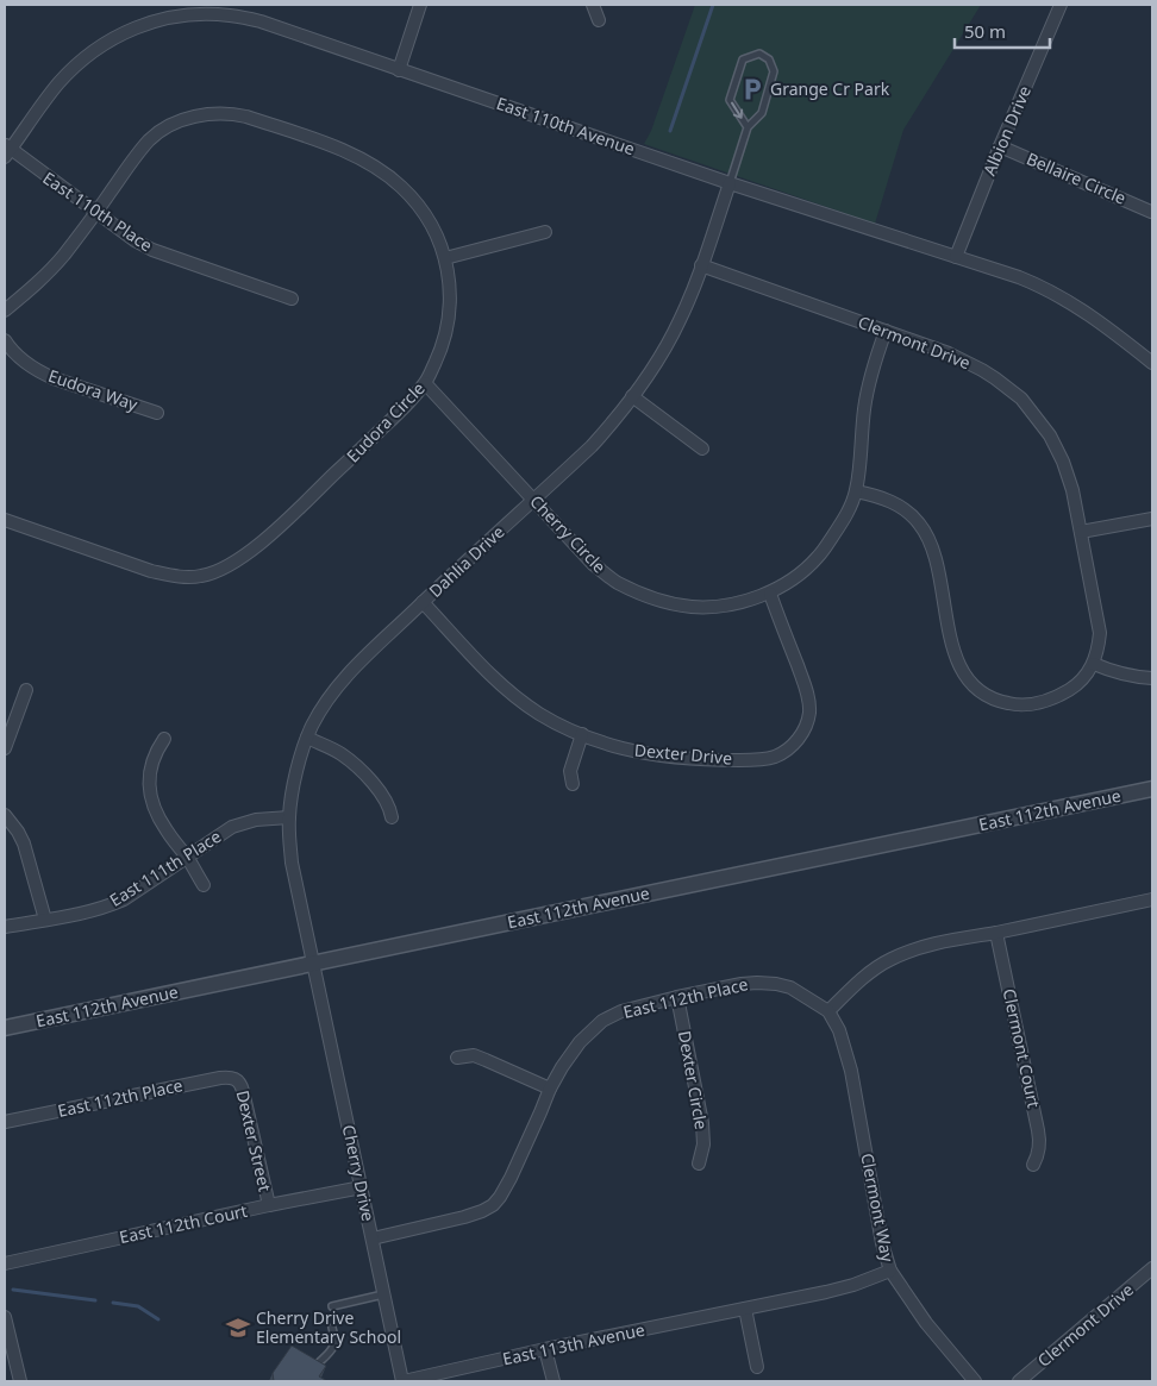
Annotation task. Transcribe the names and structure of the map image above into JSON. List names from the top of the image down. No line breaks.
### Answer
{"streets":{"street":["East 110th Avenue","Albion Drive","Bellaire Circle","East 110th Place","Clermont Drive","Eudora Way","Eudora Circle","Cherry Circle","Dahlia Drive","Dexter Drive","East 112th Avenue","East 111th Place","East 112th Place","Clermont Court","Dexter Circle","Dexter Street","Cherry Drive","Clermont Way","East 112th Court","East 113th Avenue"]},"crossings":[["East 110th Avenue","Albion Drive"],["East 110th Avenue","East 110th Place"],["East 110th Avenue","Dahlia Drive"],["Albion Drive","Bellaire Circle"],["East 110th Place","Eudora Circle"],["Clermont Drive","Cherry Circle"],["Clermont Drive","Dahlia Drive"],["Eudora Circle","Cherry Circle"],["Cherry Circle","Dahlia Drive"],["Cherry Circle","Dexter Drive"],["Dahlia Drive","Dexter Drive"],["Dahlia Drive","East 112th Avenue"],["Dahlia Drive","East 111th Place"],["Dahlia Drive","Cherry Drive"],["East 112th Avenue","Cherry Drive"],["East 112th Place","Dexter Circle"],["East 112th Place","Dexter Street"],["East 112th Place","Cherry Drive"],["East 112th Place","Clermont Way"],["Dexter Street","East 112th Court"],["Cherry Drive","East 112th Court"],["Cherry Drive","East 113th Avenue"],["Clermont Way","East 113th Avenue"]],"places":{"parking":["Grange Cr Park"],"school or university":["Cherry Drive Elementary School"]},"scale_bar":"50 m"}
